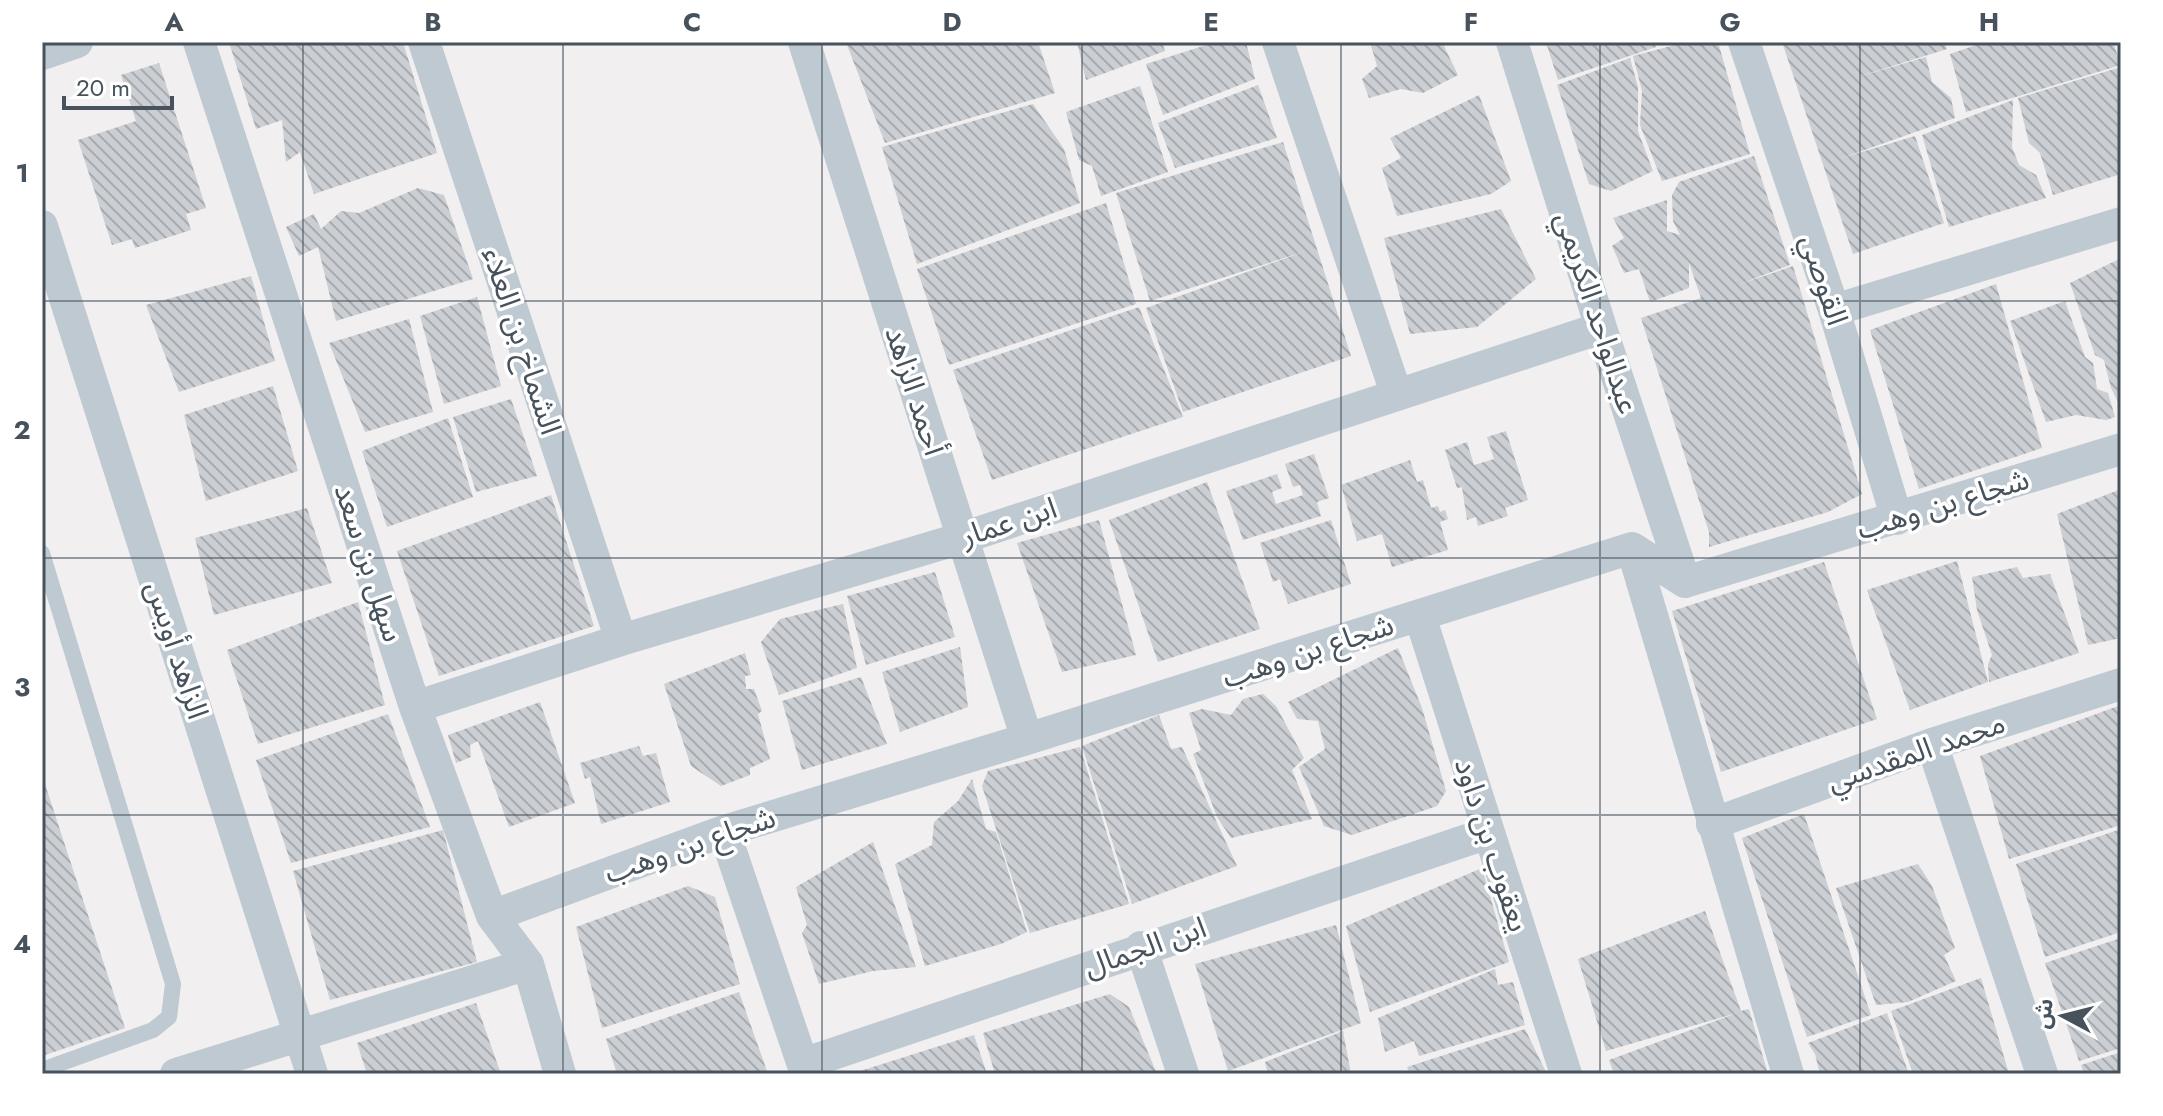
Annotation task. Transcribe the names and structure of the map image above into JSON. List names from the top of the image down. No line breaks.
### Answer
{"streets":{"street":["القوصي","عبدالواحد الكريمي","الشماخ بن العلاء","أحمد الزاهد","شجاع بن وهب","ابن عمار","سهل بن سعد","الزاهد أويس","محمد المقدسي","يعقوب بن داود","ابن الجمال"]},"crossings":[["القوصي","شجاع بن وهب"],["عبدالواحد الكريمي","شجاع بن وهب"],["عبدالواحد الكريمي","ابن عمار"],["الشماخ بن العلاء","ابن عمار"],["أحمد الزاهد","شجاع بن وهب"],["أحمد الزاهد","ابن عمار"],["شجاع بن وهب","سهل بن سعد"],["شجاع بن وهب","يعقوب بن داود"],["ابن عمار","سهل بن سعد"],["يعقوب بن داود","ابن الجمال"]],"scale_bar":"20 m","north":"left","grid":{"columns":["A","B","C","D","E","F","G","H"],"rows":["1","2","3","4"]}}
